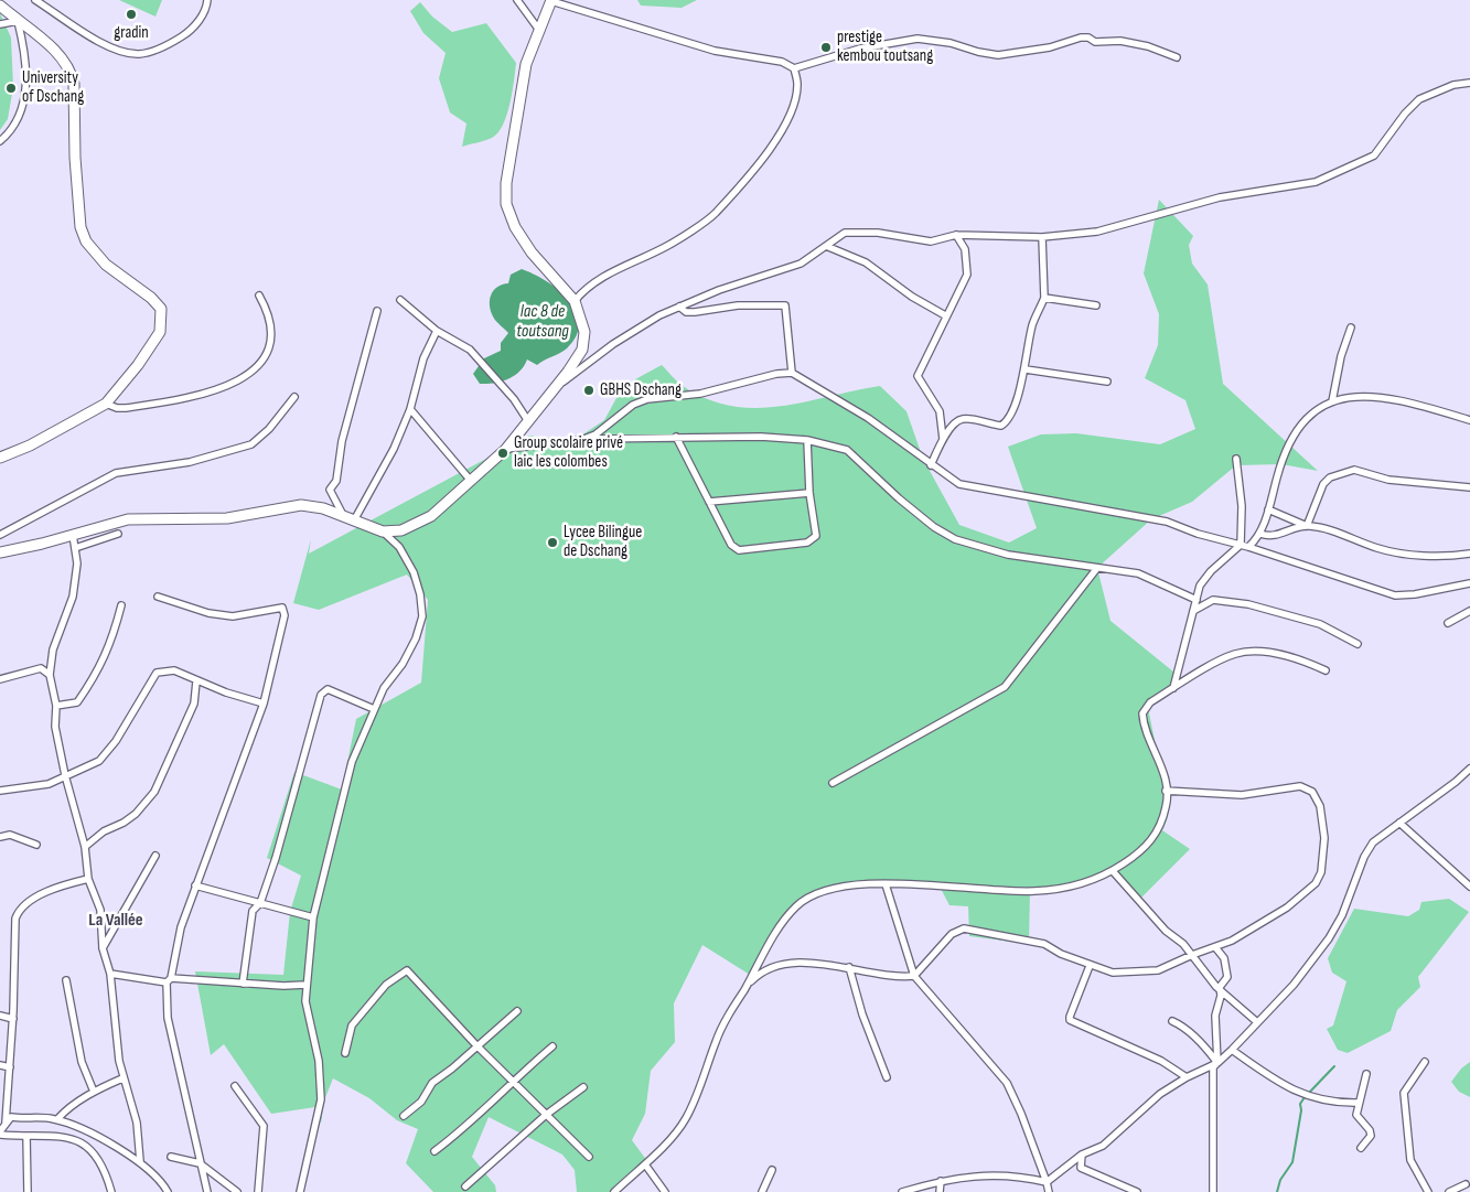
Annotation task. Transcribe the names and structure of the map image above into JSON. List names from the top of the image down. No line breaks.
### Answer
{"districts":["La Vallée"],"water":["lac 8 de toutsang"],"places":["gradin","prestige kembou toutsang","University of Dschang","GBHS Dschang","Group scolaire privé laic les colombes","Lycee Bilingue de Dschang"]}
